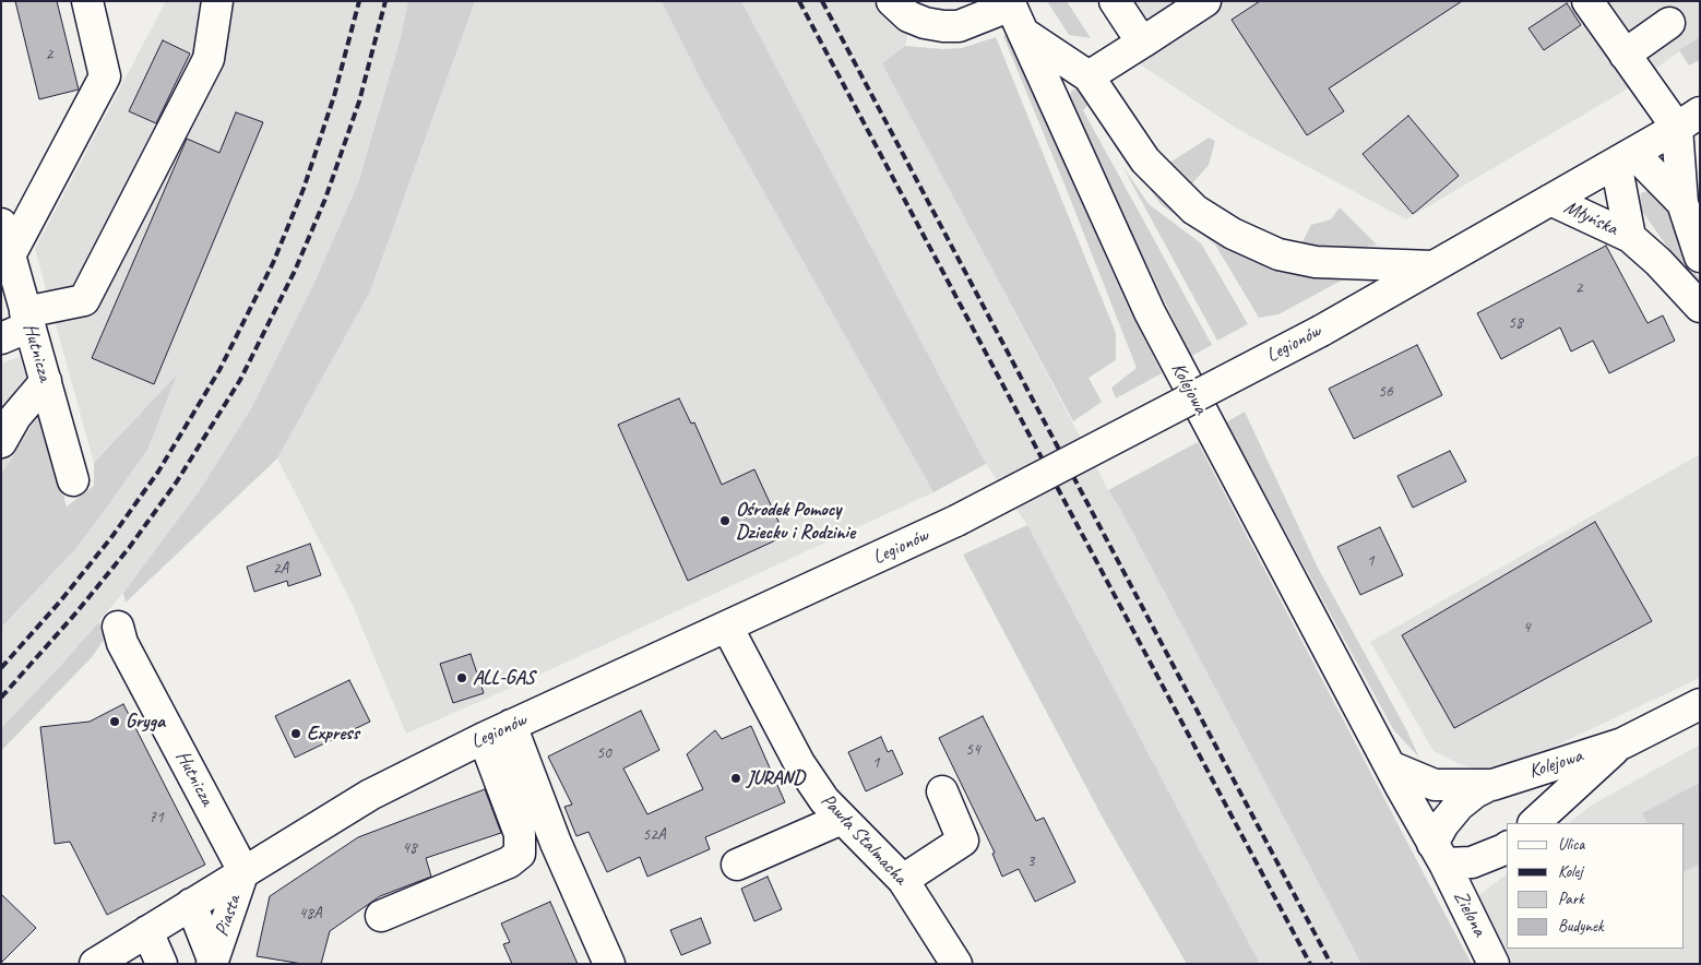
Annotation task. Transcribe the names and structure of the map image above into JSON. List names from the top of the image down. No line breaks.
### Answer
{"streets":{"street":["Młyńska","Legionów","Hutnicza","Kolejowa","Pawła Stalmacha","Zielona","Piasta"]},"crossings":[["Młyńska","Legionów"],["Legionów","Hutnicza"],["Legionów","Pawła Stalmacha"],["Legionów","Piasta"],["Hutnicza","Piasta"],["Kolejowa","Zielona"]],"places":["Ośrodek Pomocy Dziecku i Rodzinie","ALL-GAS","Gryga","Express","JURAND"],"house_numbers":["2","2","58","56","1","2A","4","54","50","1","71","52A","48","3","48A"],"legend":["Ulica","Kolej","Park","Budynek"]}
